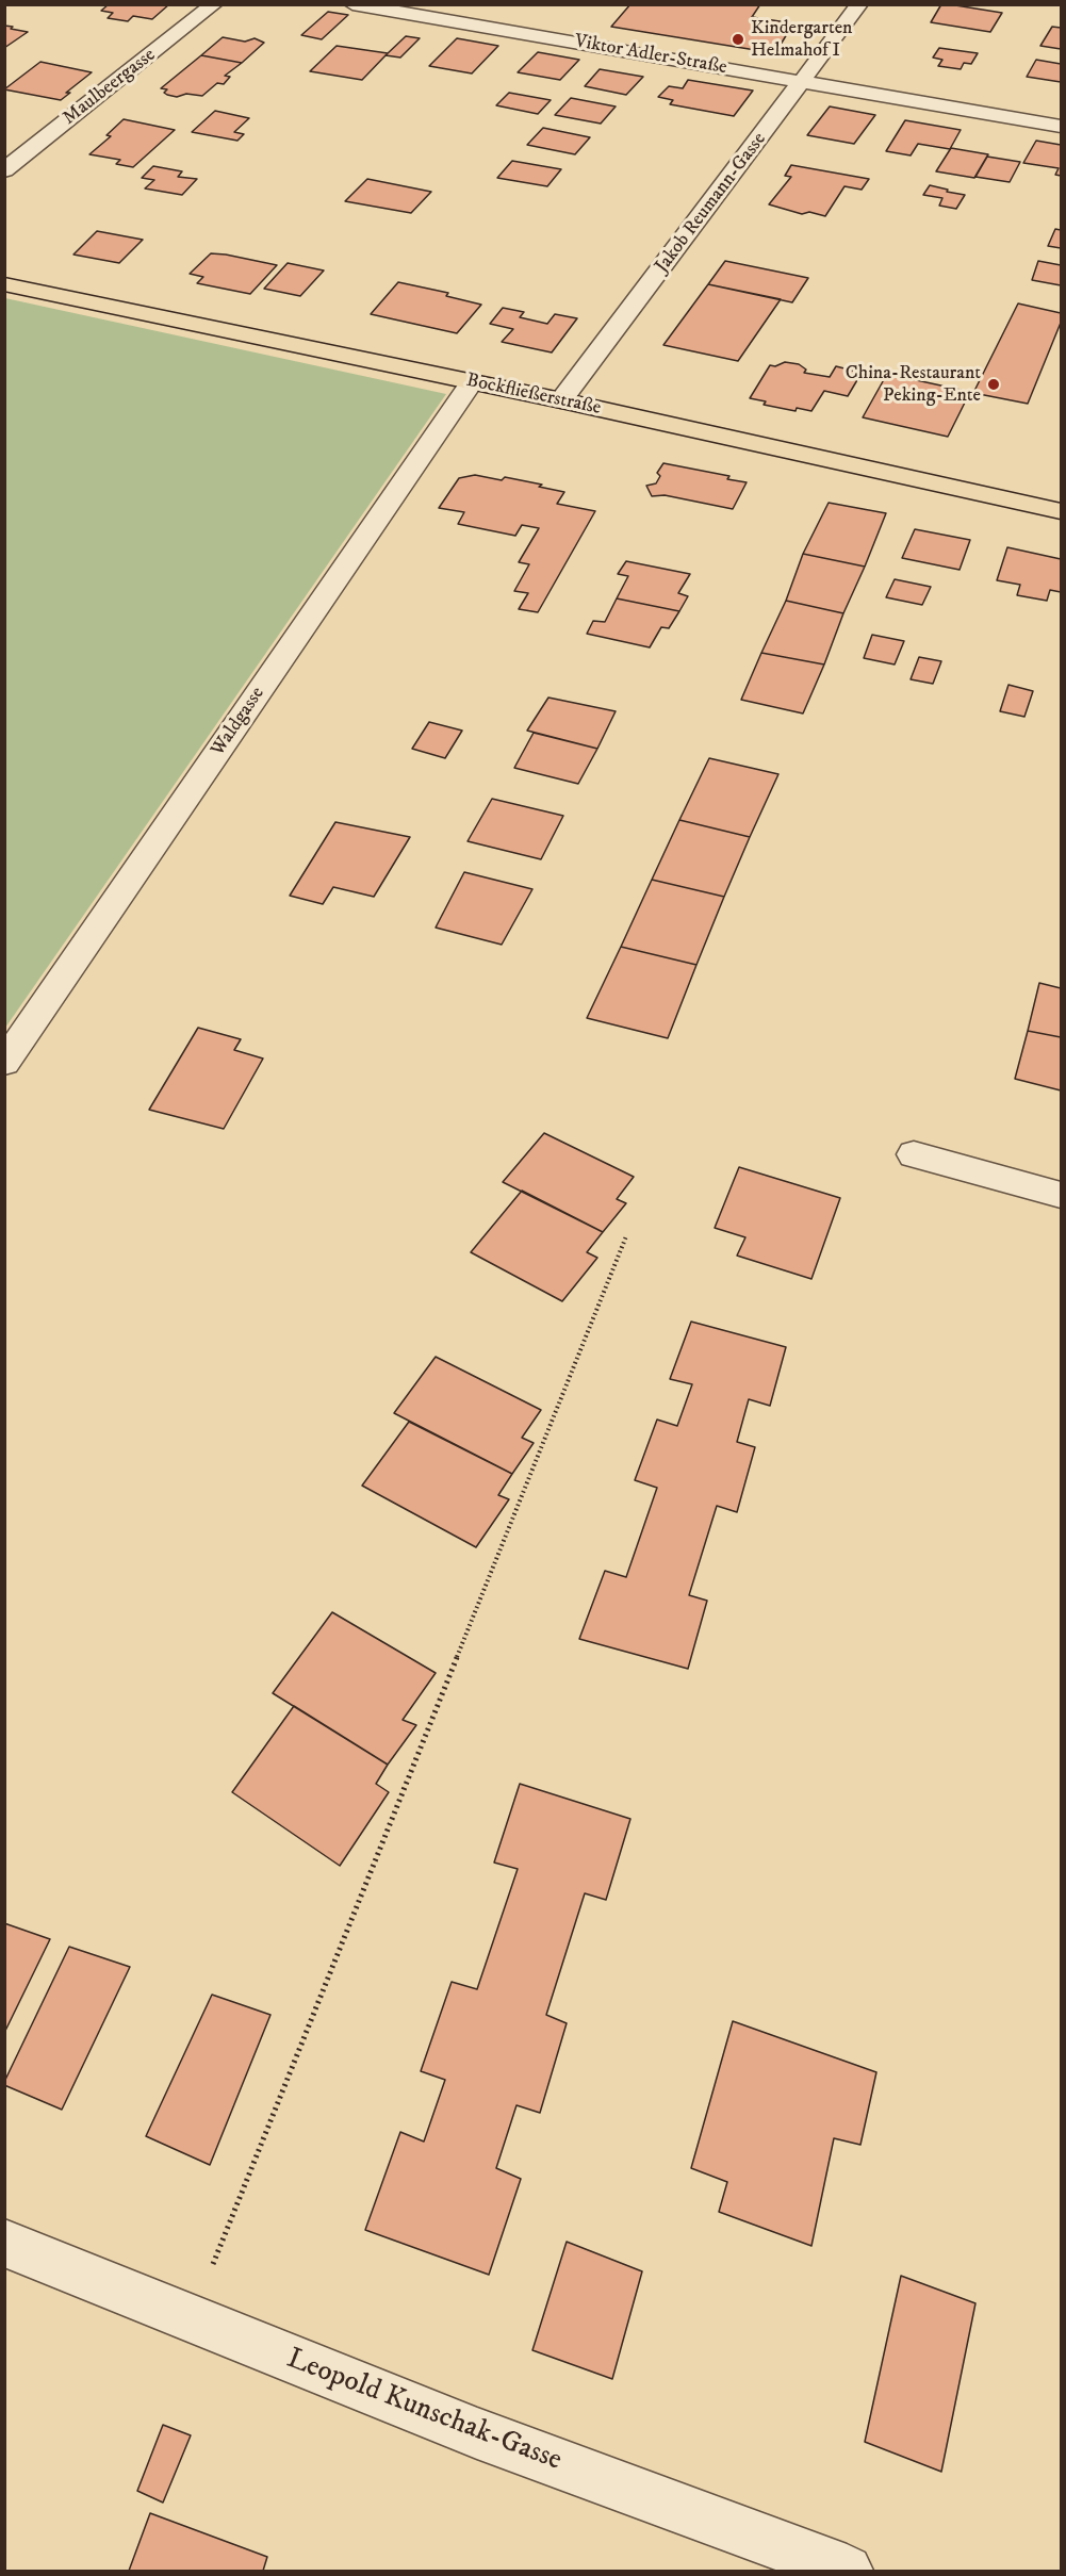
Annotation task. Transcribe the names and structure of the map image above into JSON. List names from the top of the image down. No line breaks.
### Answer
{"streets":{"main road":["Bockfließerstraße"],"street":["Viktor Adler-Straße","Maulbeergasse","Jakob Reumann-Gasse","Waldgasse","Leopold Kunschak-Gasse"]},"crossings":[["Viktor Adler-Straße","Jakob Reumann-Gasse"],["Jakob Reumann-Gasse","Bockfließerstraße"],["Bockfließerstraße","Waldgasse"]],"places":["Kindergarten Helmahof I","China-Restaurant Peking-Ente"]}
